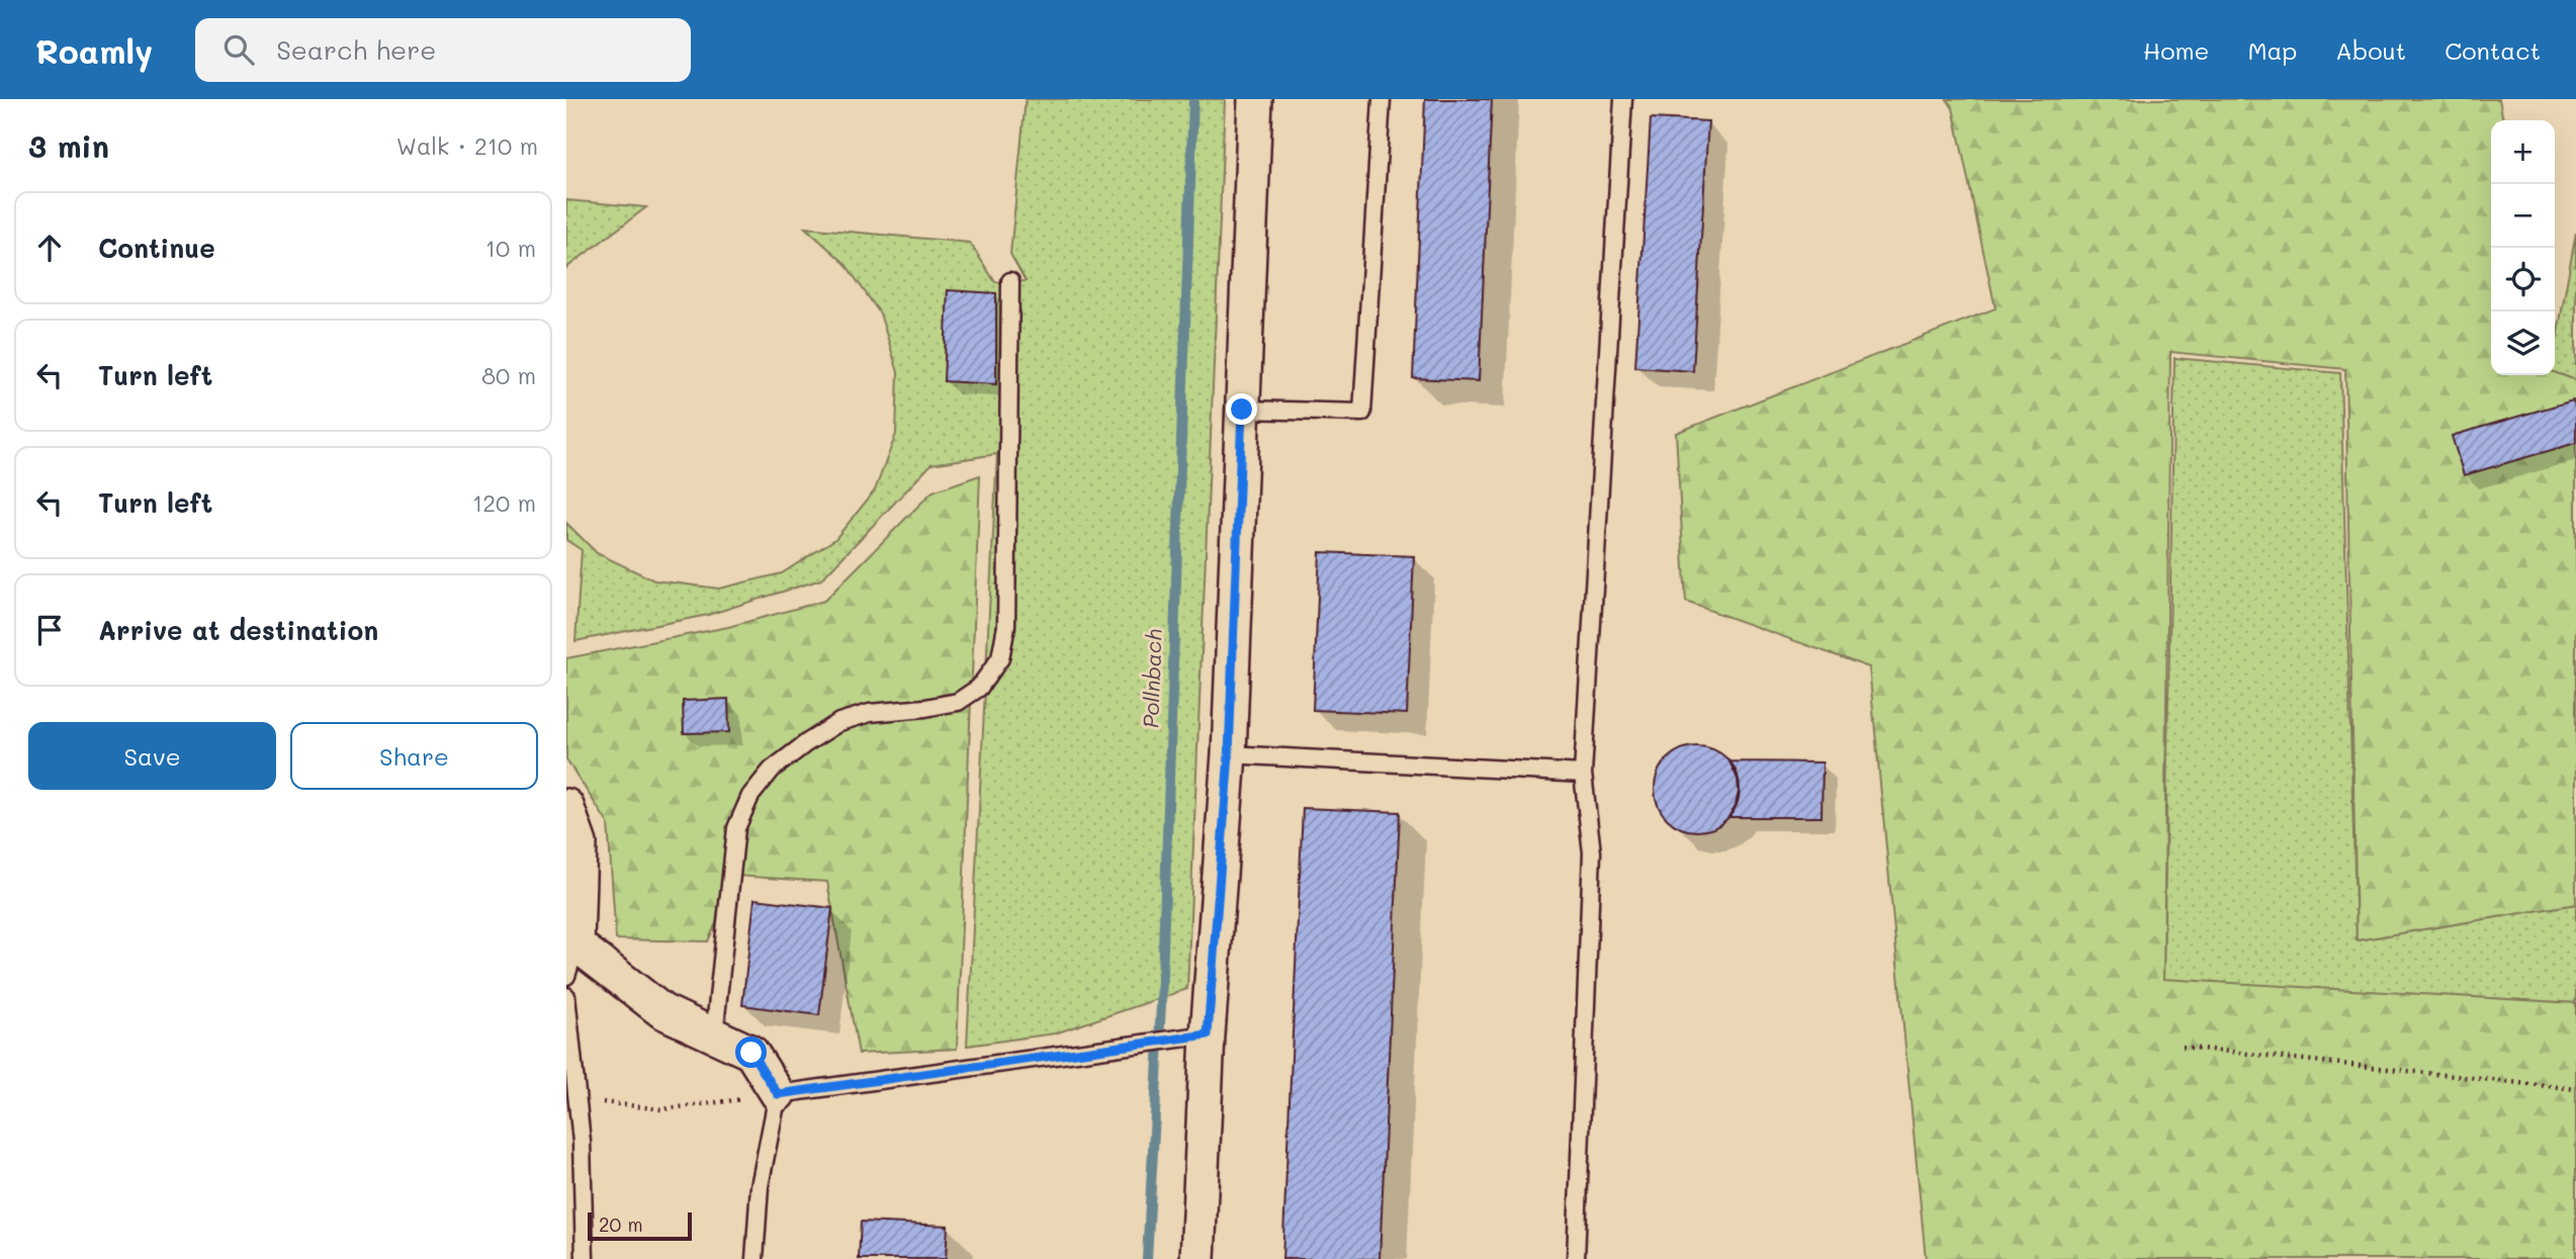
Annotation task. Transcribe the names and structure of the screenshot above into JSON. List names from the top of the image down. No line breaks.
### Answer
{"water":["Pollnbach"],"scale_bar":"20 m","page":{"header":"Roamly","search":"Search here","nav":["Home","Map","About","Contact"],"heading":["3 min","Walk · 210 m"],"map_buttons":["+","−"],"list":[["Continue","10 m"],["Turn left","80 m"],["Turn left","120 m"],"Arrive at destination"],"buttons":["Save","Share"],"scale":"20 m"}}
